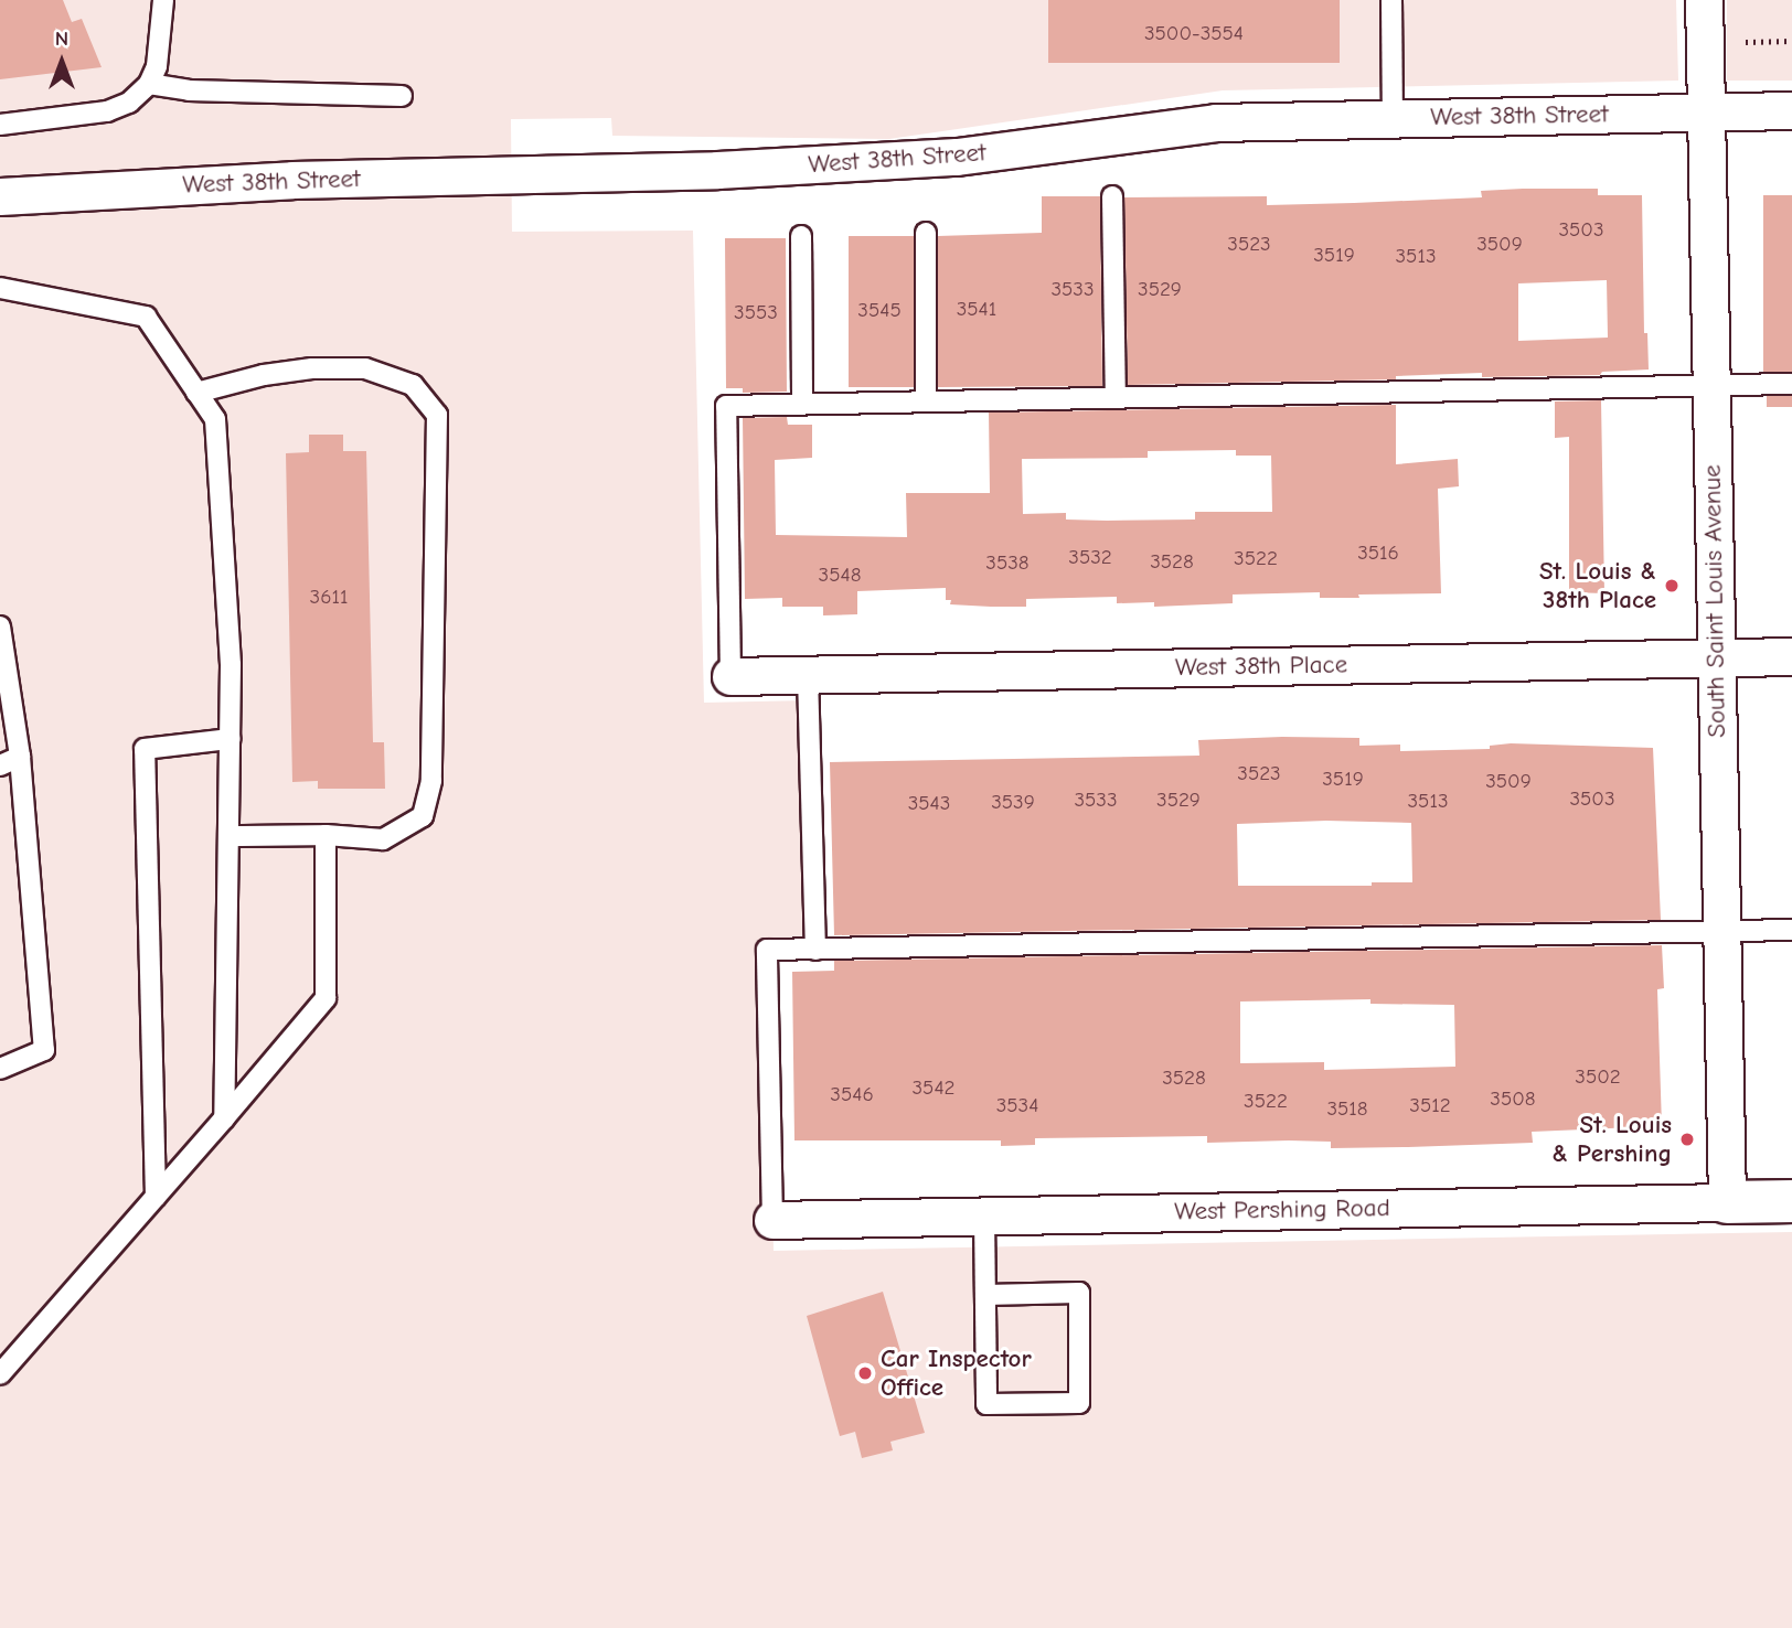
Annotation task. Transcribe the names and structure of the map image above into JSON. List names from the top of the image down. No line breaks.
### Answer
{"streets":{"street":["West 38th Street","South Saint Louis Avenue","West 38th Place","West Pershing Road"]},"crossings":[["West 38th Street","South Saint Louis Avenue"],["South Saint Louis Avenue","West 38th Place"],["South Saint Louis Avenue","West Pershing Road"]],"places":["St. Louis & 38th Place","St. Louis & Pershing","Car Inspector Office"],"house_numbers":["3500-3554","3503","3523","3509","3519","3513","3533","3529","3541","3545","3553","3516","3532","3522","3528","3538","3548","3611","3523","3519","3509","3503","3533","3529","3513","3539","3543","3502","3528","3542","3546","3508","3522","3534","3512","3518"],"north":"top"}
